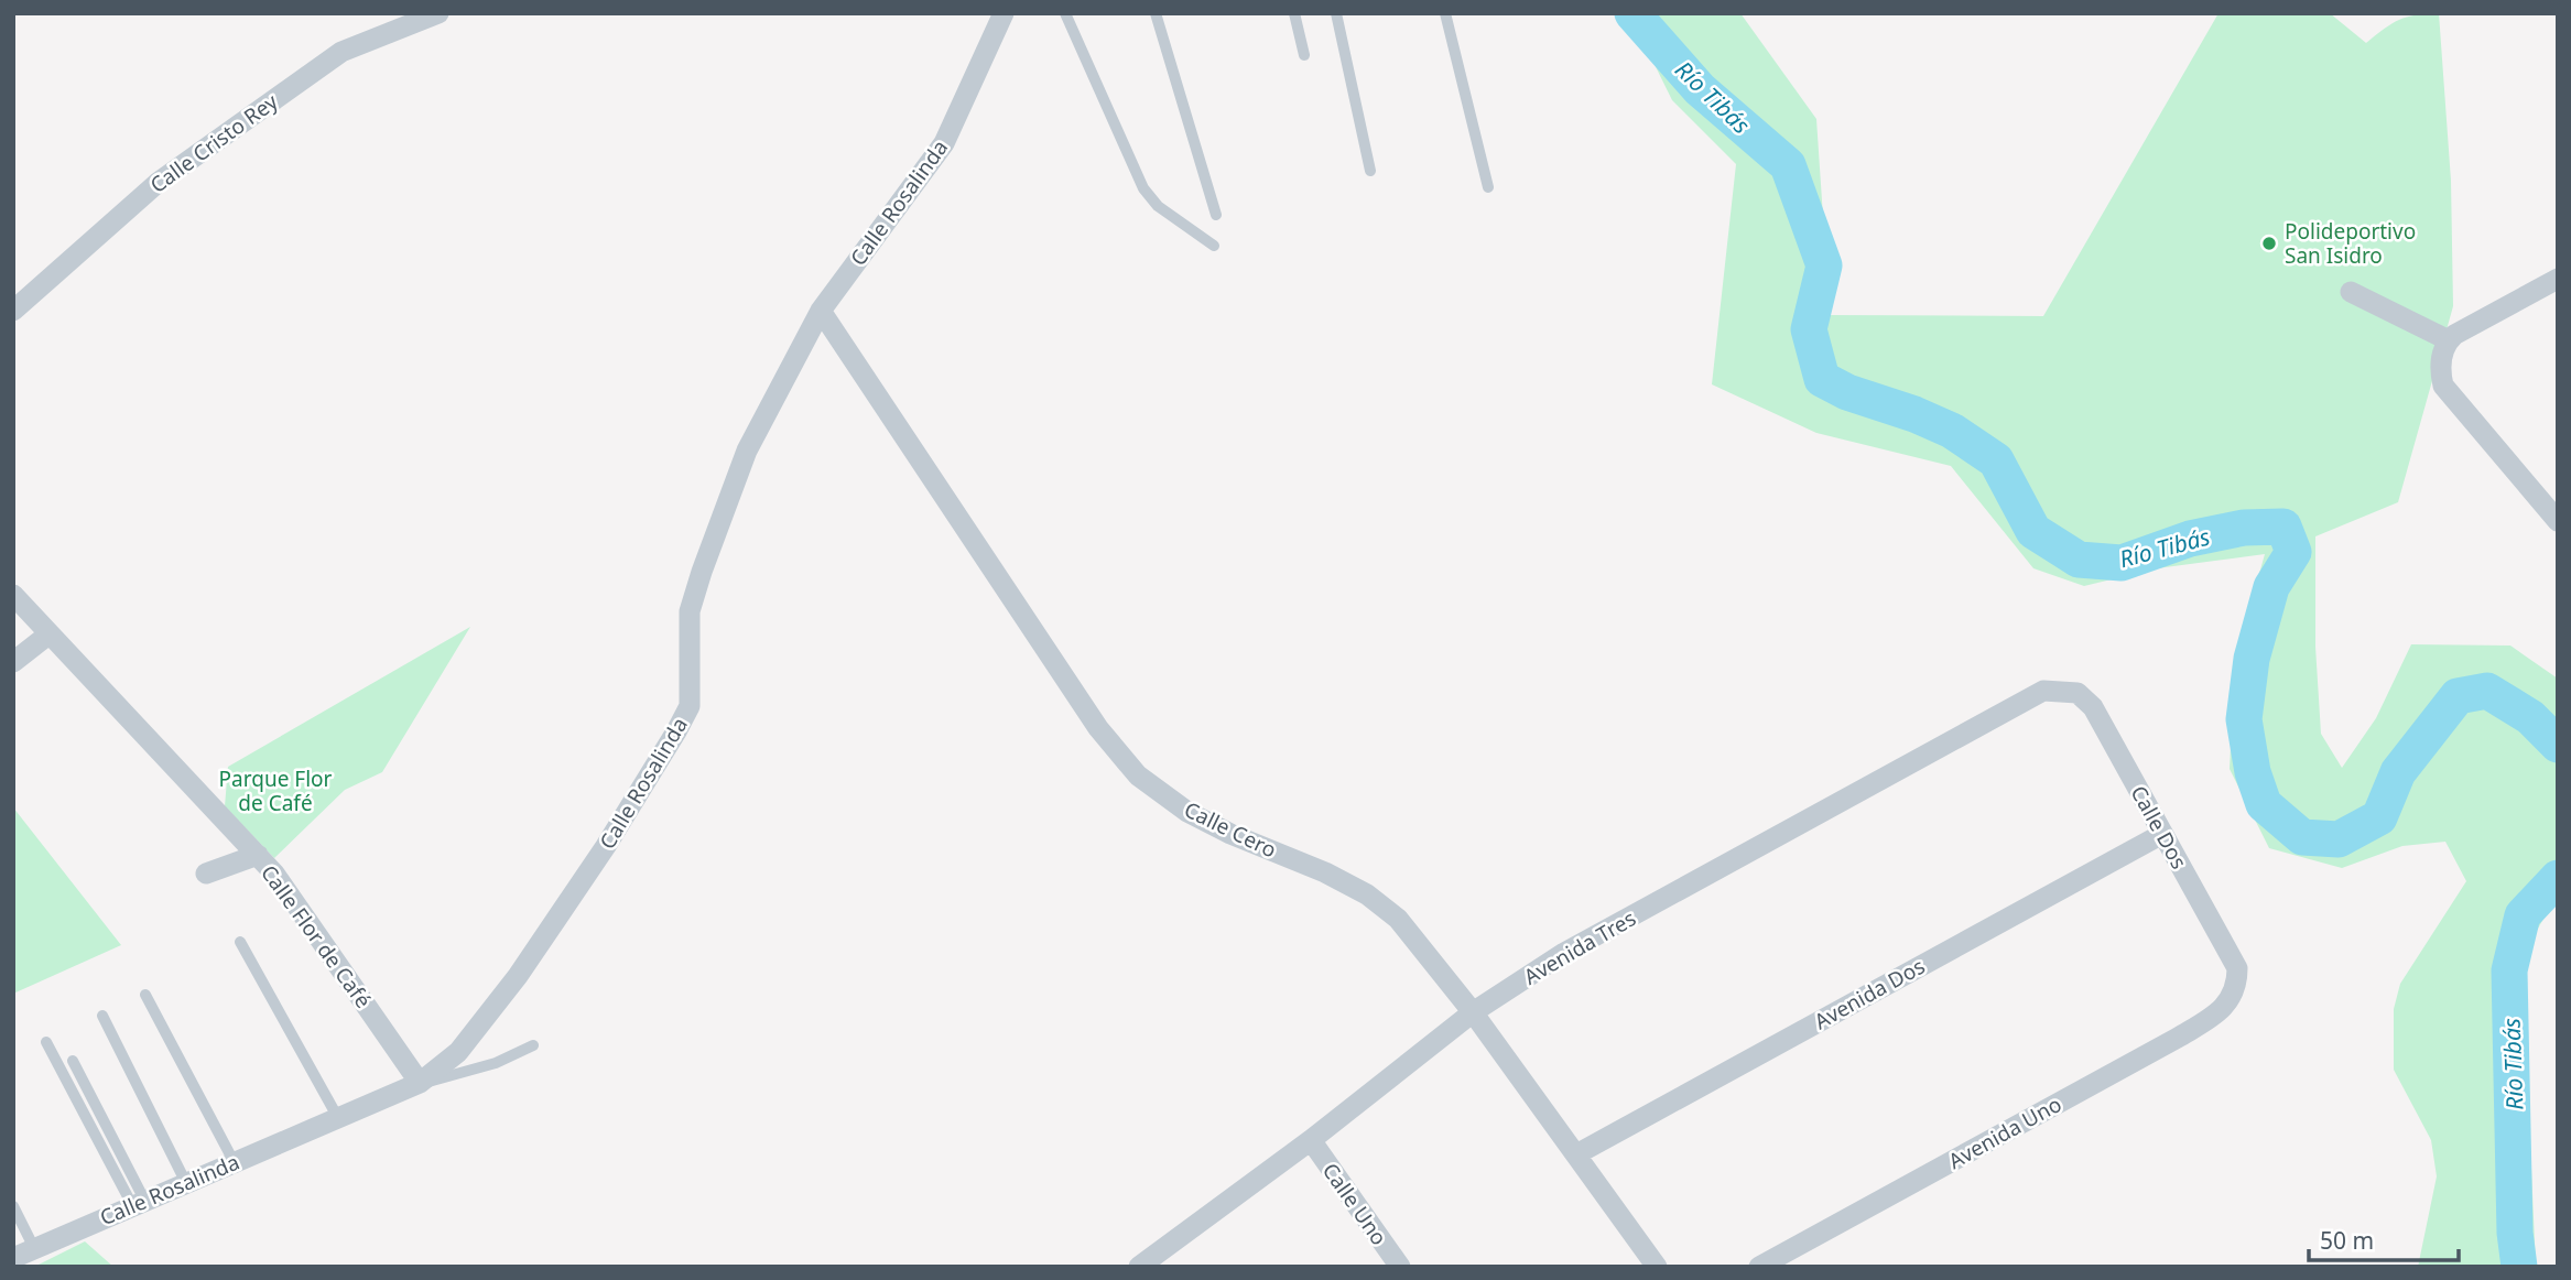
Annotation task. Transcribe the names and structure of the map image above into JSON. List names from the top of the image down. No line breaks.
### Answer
{"streets":{"street":["Calle Cristo Rey","Calle Rosalinda","Calle Dos","Calle Cero","Calle Flor de Café","Avenida Tres","Avenida Dos","Avenida Uno","Calle Uno"]},"crossings":[["Calle Rosalinda","Calle Cero"],["Calle Rosalinda","Calle Flor de Café"],["Calle Dos","Avenida Tres"],["Calle Dos","Avenida Dos"],["Calle Dos","Avenida Uno"],["Calle Cero","Avenida Tres"],["Calle Cero","Avenida Dos"],["Avenida Tres","Calle Uno"]],"water":["Río Tibás"],"parks":["Parque Flor de Café"],"places":["Polideportivo San Isidro"],"scale_bar":"50 m"}
